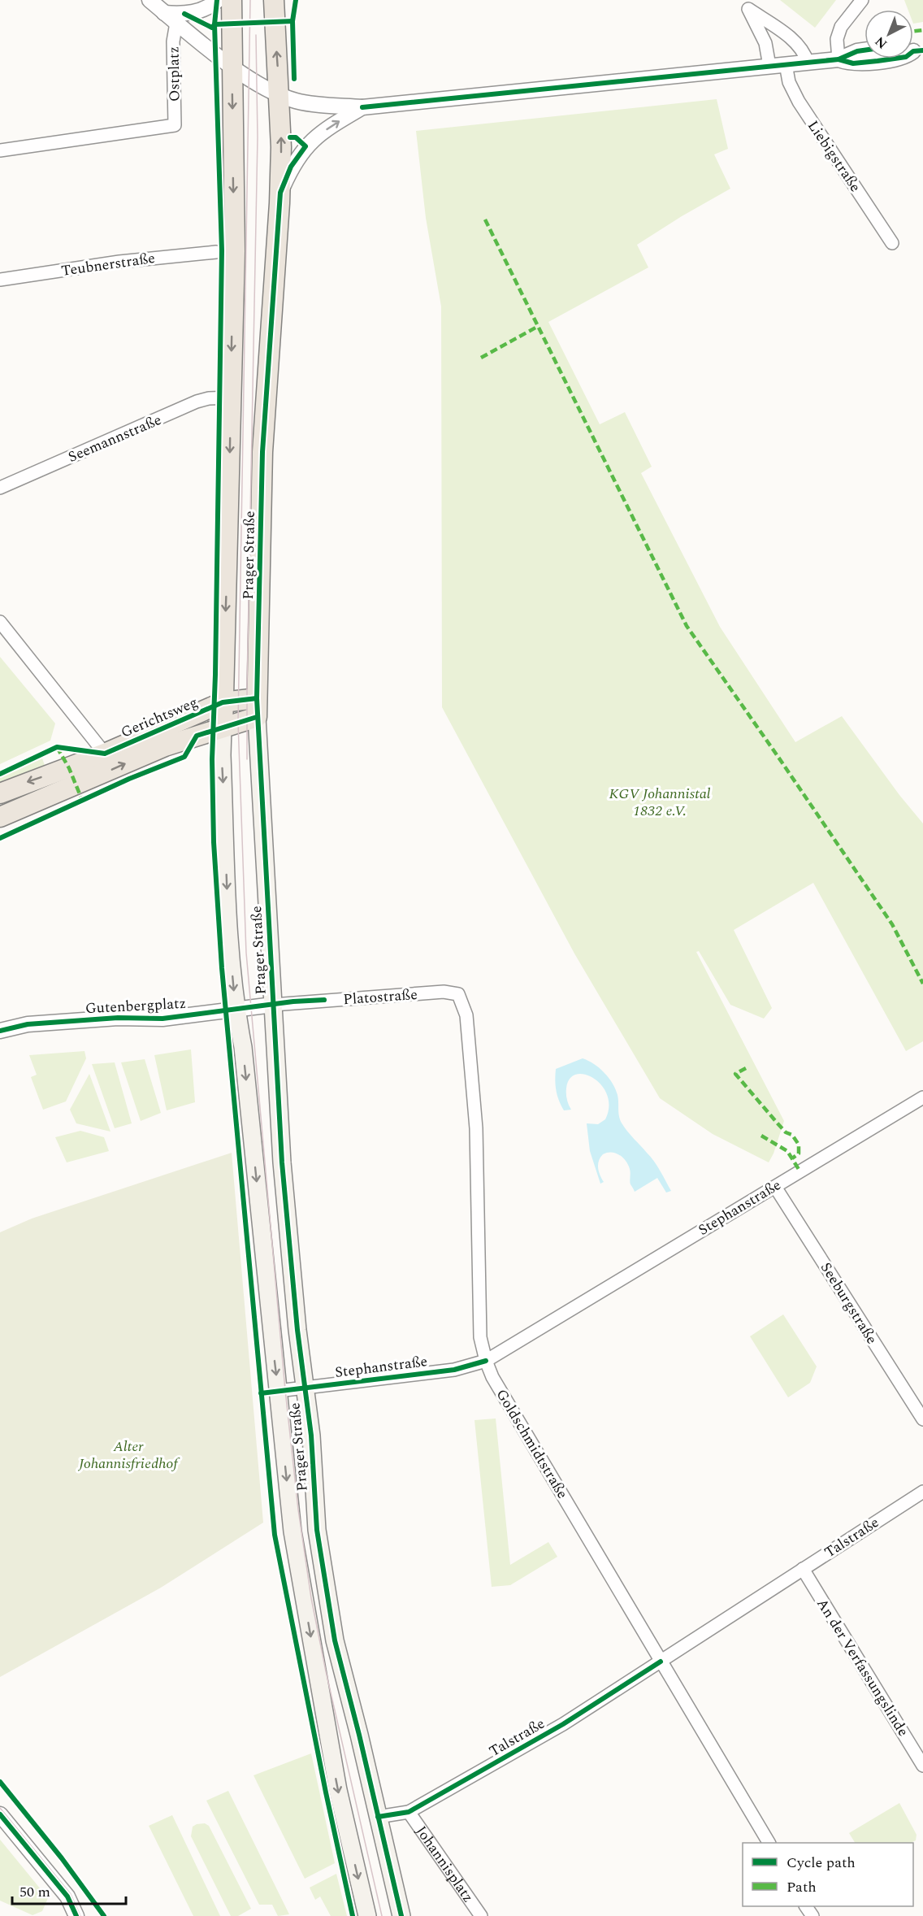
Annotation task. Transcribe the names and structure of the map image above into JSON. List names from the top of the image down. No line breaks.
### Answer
{"streets":{"main road":["Prager Straße","Gerichtsweg"],"street":["Ostplatz","Liebigstraße","Teubnerstraße","Seemannstraße","Platostraße","Gutenbergplatz","Stephanstraße","Seeburgstraße","Goldschmidtstraße","Talstraße","An der Verfassungslinde","Johannisplatz"]},"crossings":[["Ostplatz","Liebigstraße"],["Ostplatz","Prager Straße"],["Seemannstraße","Prager Straße"],["Prager Straße","Gerichtsweg"],["Prager Straße","Platostraße"],["Prager Straße","Gutenbergplatz"],["Prager Straße","Stephanstraße"],["Prager Straße","Talstraße"],["Platostraße","Gutenbergplatz"],["Platostraße","Goldschmidtstraße"],["Stephanstraße","Seeburgstraße"],["Stephanstraße","Goldschmidtstraße"],["Goldschmidtstraße","Talstraße"],["Talstraße","An der Verfassungslinde"],["Talstraße","Johannisplatz"]],"parks":["KGV Johannistal 1832 e.V.","Alter Johannisfriedhof"],"legend":["Cycle path","Path"],"scale_bar":"50 m","north":"bottom left"}
